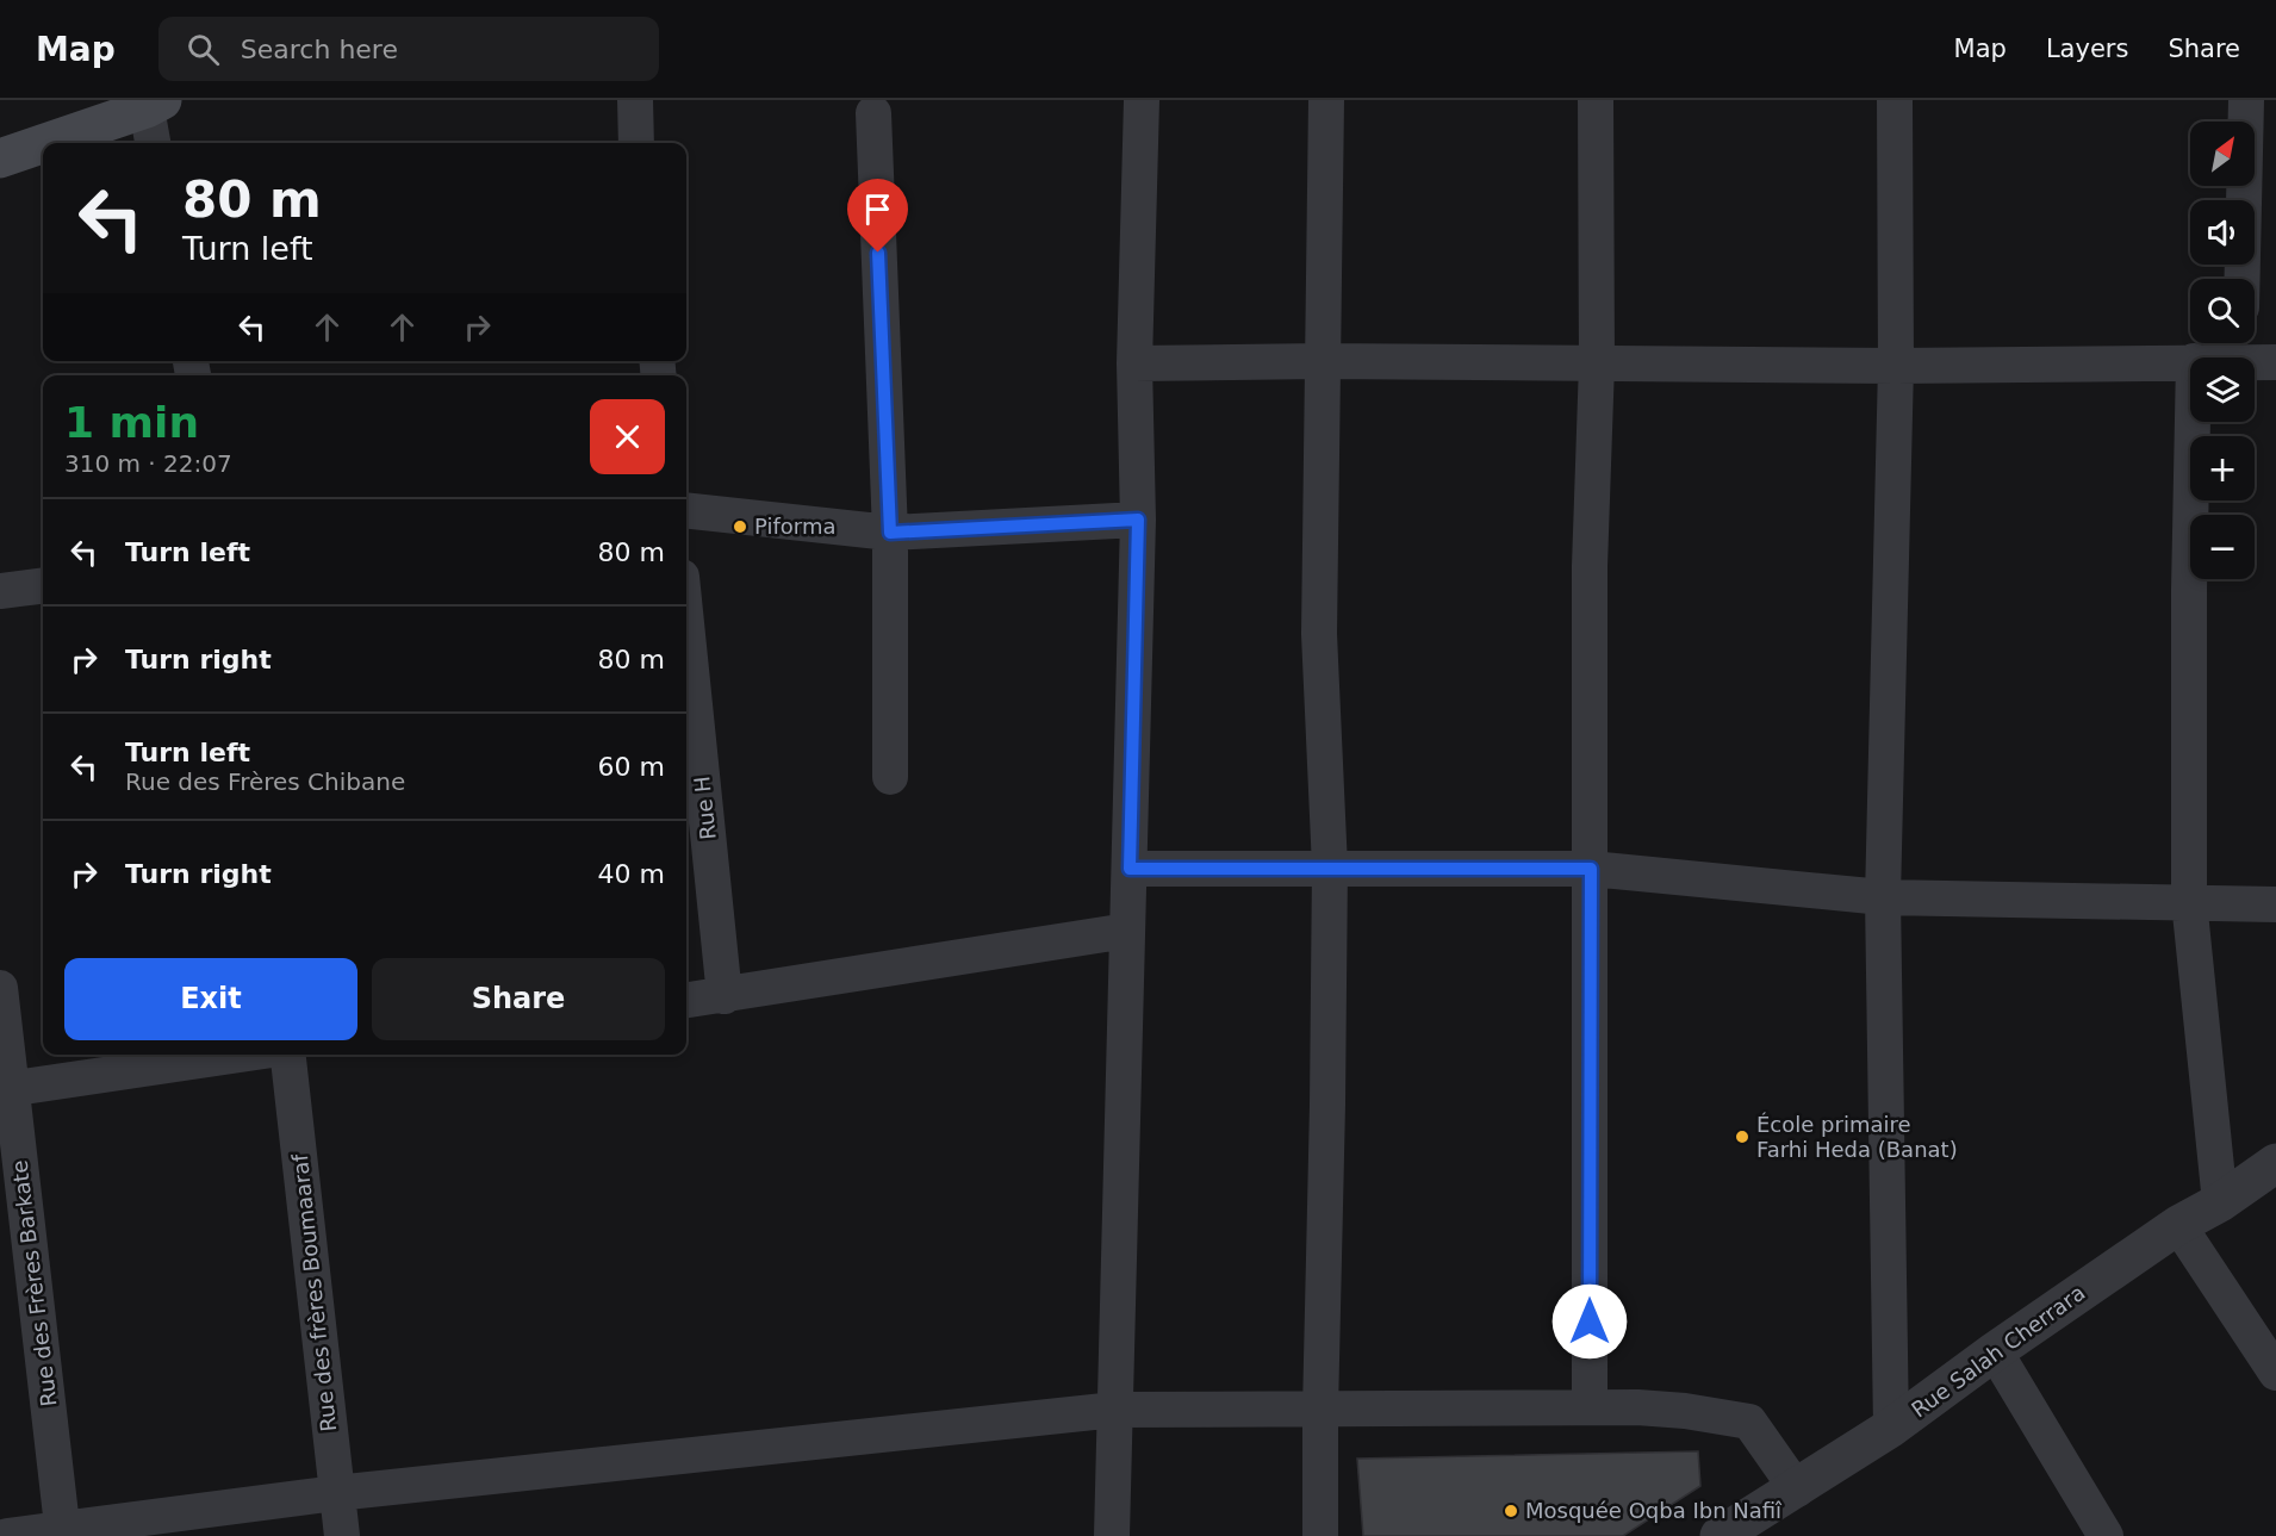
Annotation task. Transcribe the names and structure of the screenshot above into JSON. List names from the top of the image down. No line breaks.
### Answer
{"streets":{"street":["Rue H","Rue des Frères Barkate","Rue des frères Boumaaraf","Rue Salah Cherrara"]},"places":["Piforma","École primaire Farhi Heda (Banat)","Mosquée Oqba Ibn Nafiî"],"north":"top right","page":{"header":"Map","search":"Search here","nav":["Map","Layers","Share"],"map_buttons":["+","−"],"turn":["80 m","Turn left"],"heading":["1 min","310 m · 22:07"],"list":[{"name":"Turn left","value":"80 m"},{"name":"Turn right","value":"80 m"},{"name":"Turn left","note":"Rue des Frères Chibane","value":"60 m"},{"name":"Turn right","value":"40 m"}],"buttons":["Exit","Share"]}}
